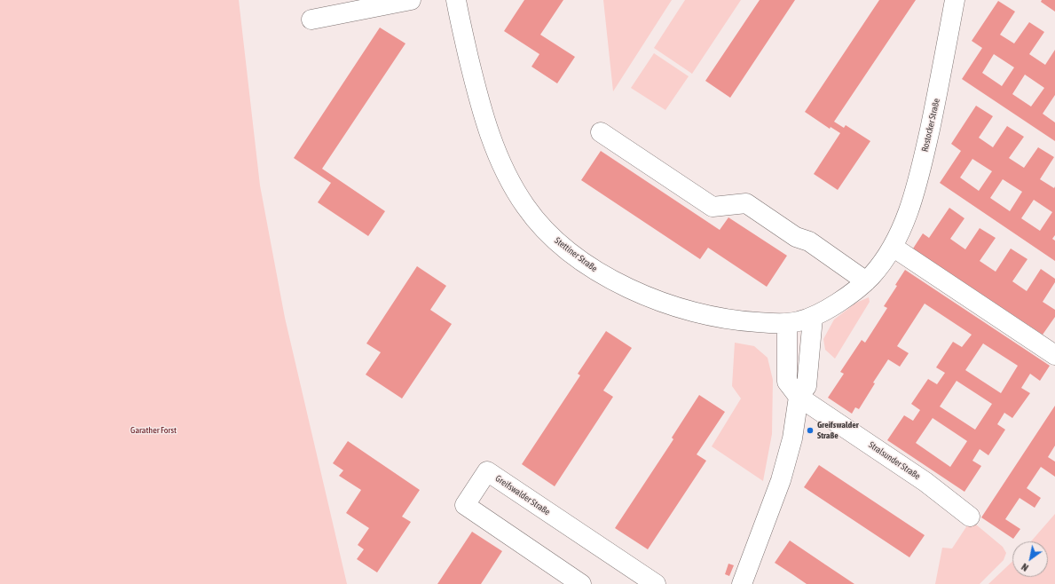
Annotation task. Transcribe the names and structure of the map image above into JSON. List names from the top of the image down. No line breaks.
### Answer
{"streets":{"street":["Rostocker Straße","Stettiner Straße","Stralsunder Straße","Greifswalder Straße"]},"crossings":[["Rostocker Straße","Stettiner Straße"],["Rostocker Straße","Stralsunder Straße"],["Stettiner Straße","Stralsunder Straße"]],"parks":["Garather Forst"],"places":["Greifswalder Straße"],"north":"bottom left"}
